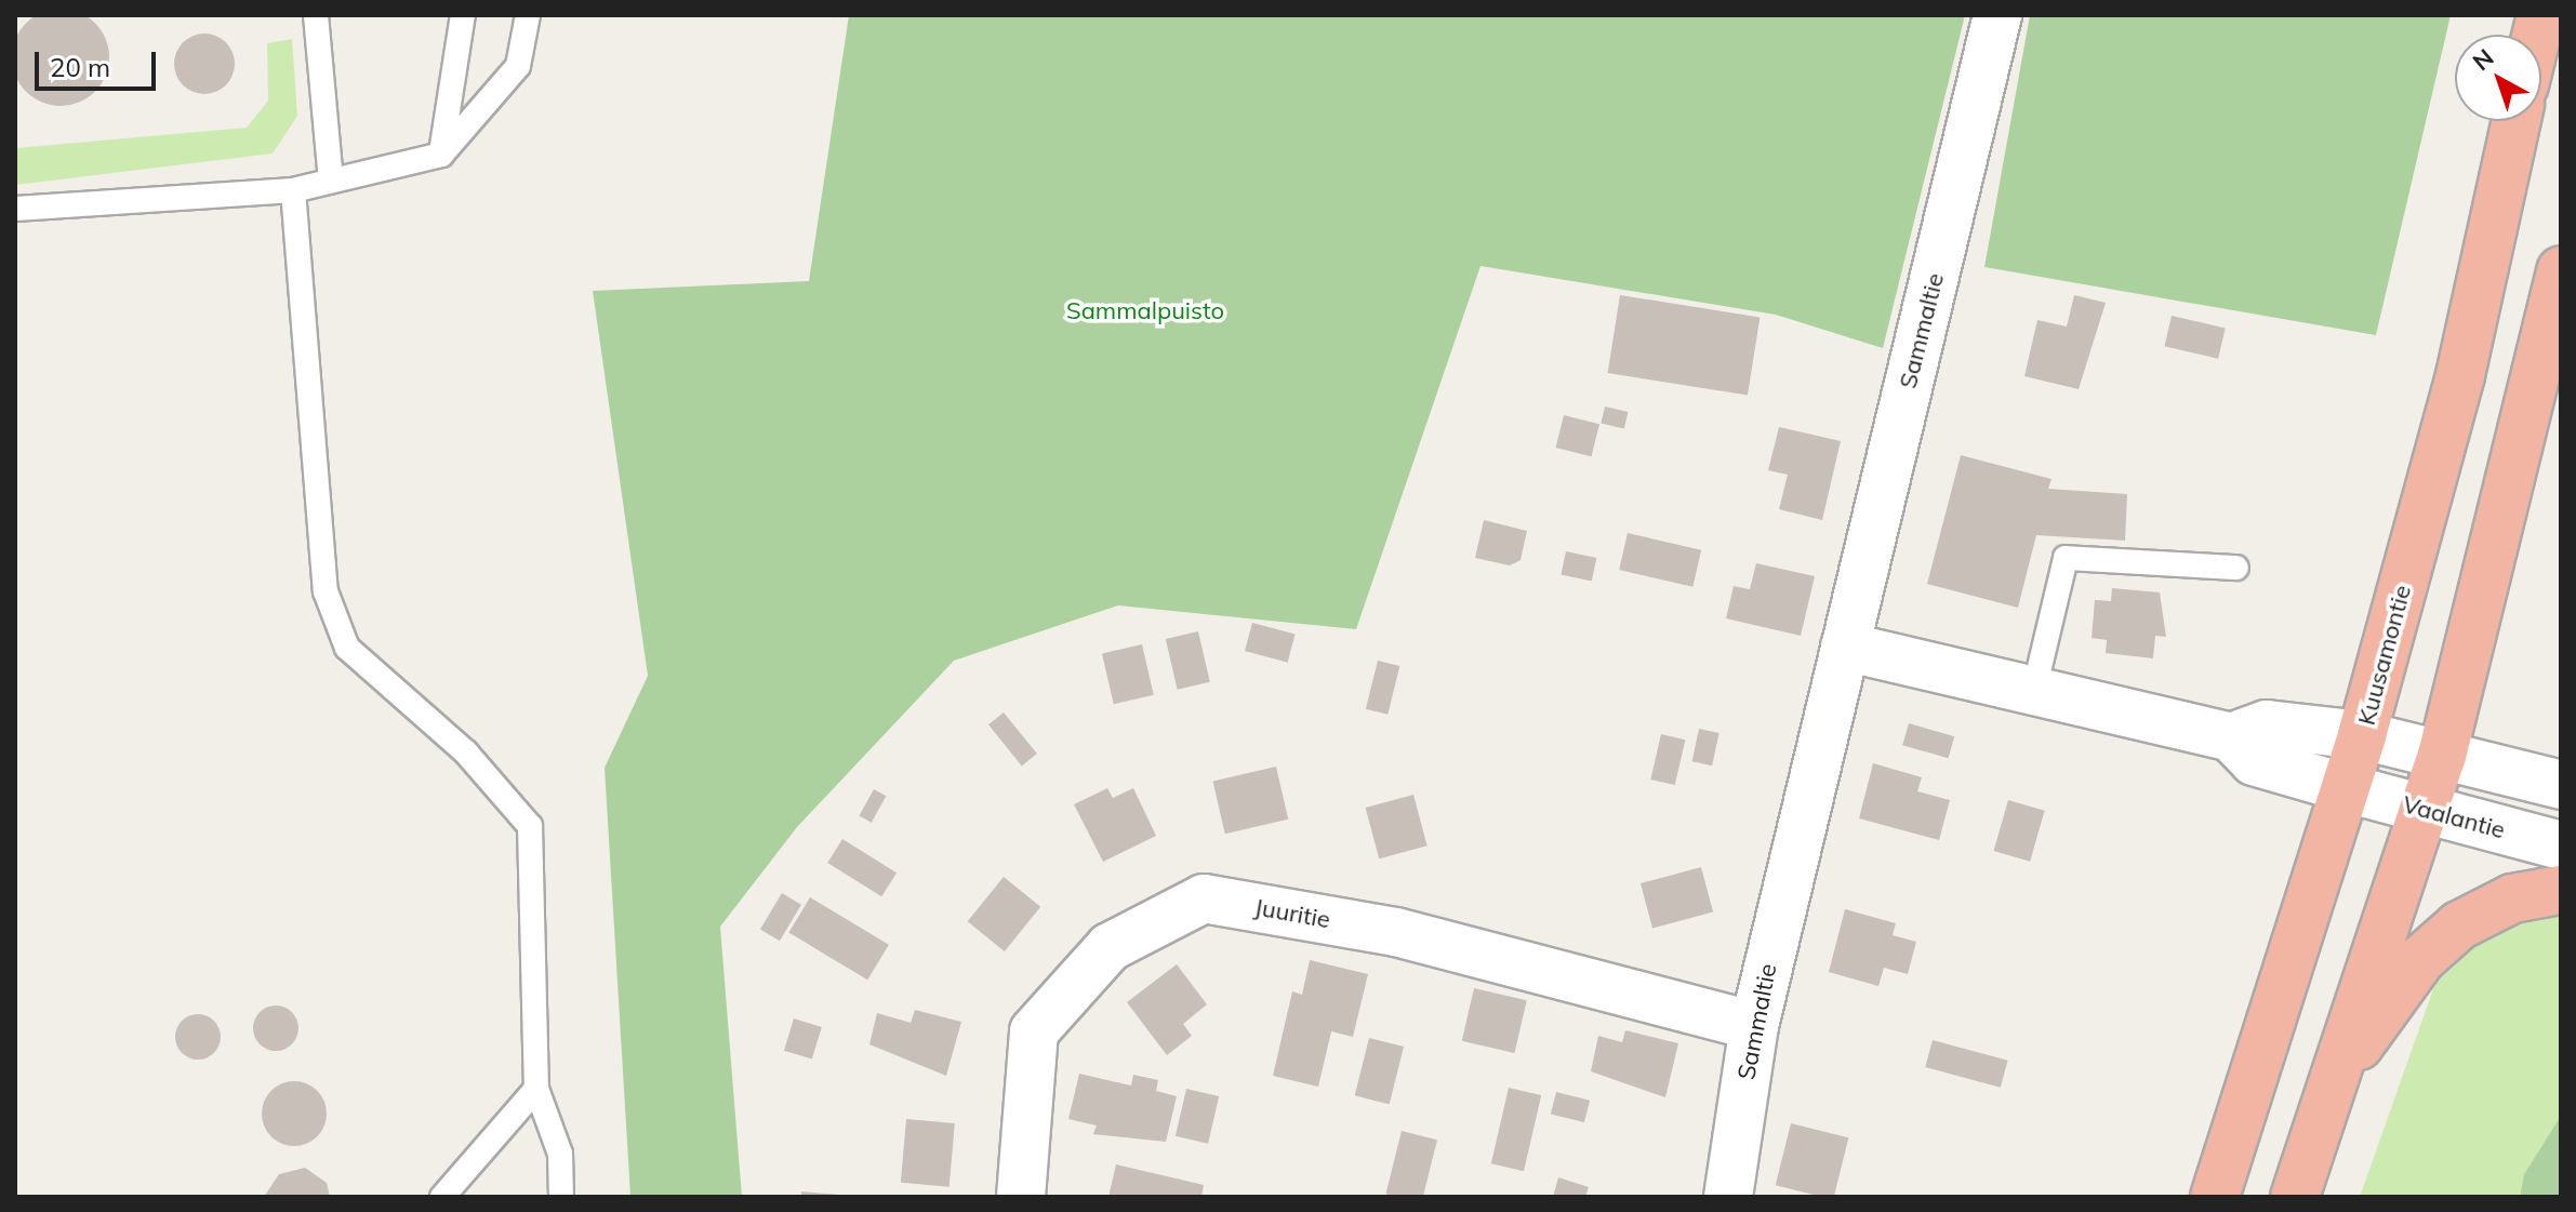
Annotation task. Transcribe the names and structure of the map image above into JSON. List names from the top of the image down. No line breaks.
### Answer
{"streets":{"highway":["Kuusamontie"],"street":["Sammaltie","Vaalantie","Juuritie"]},"crossings":[["Sammaltie","Juuritie"],["Kuusamontie","Vaalantie"]],"parks":["Sammalpuisto"],"scale_bar":"20 m","north":"top left"}
